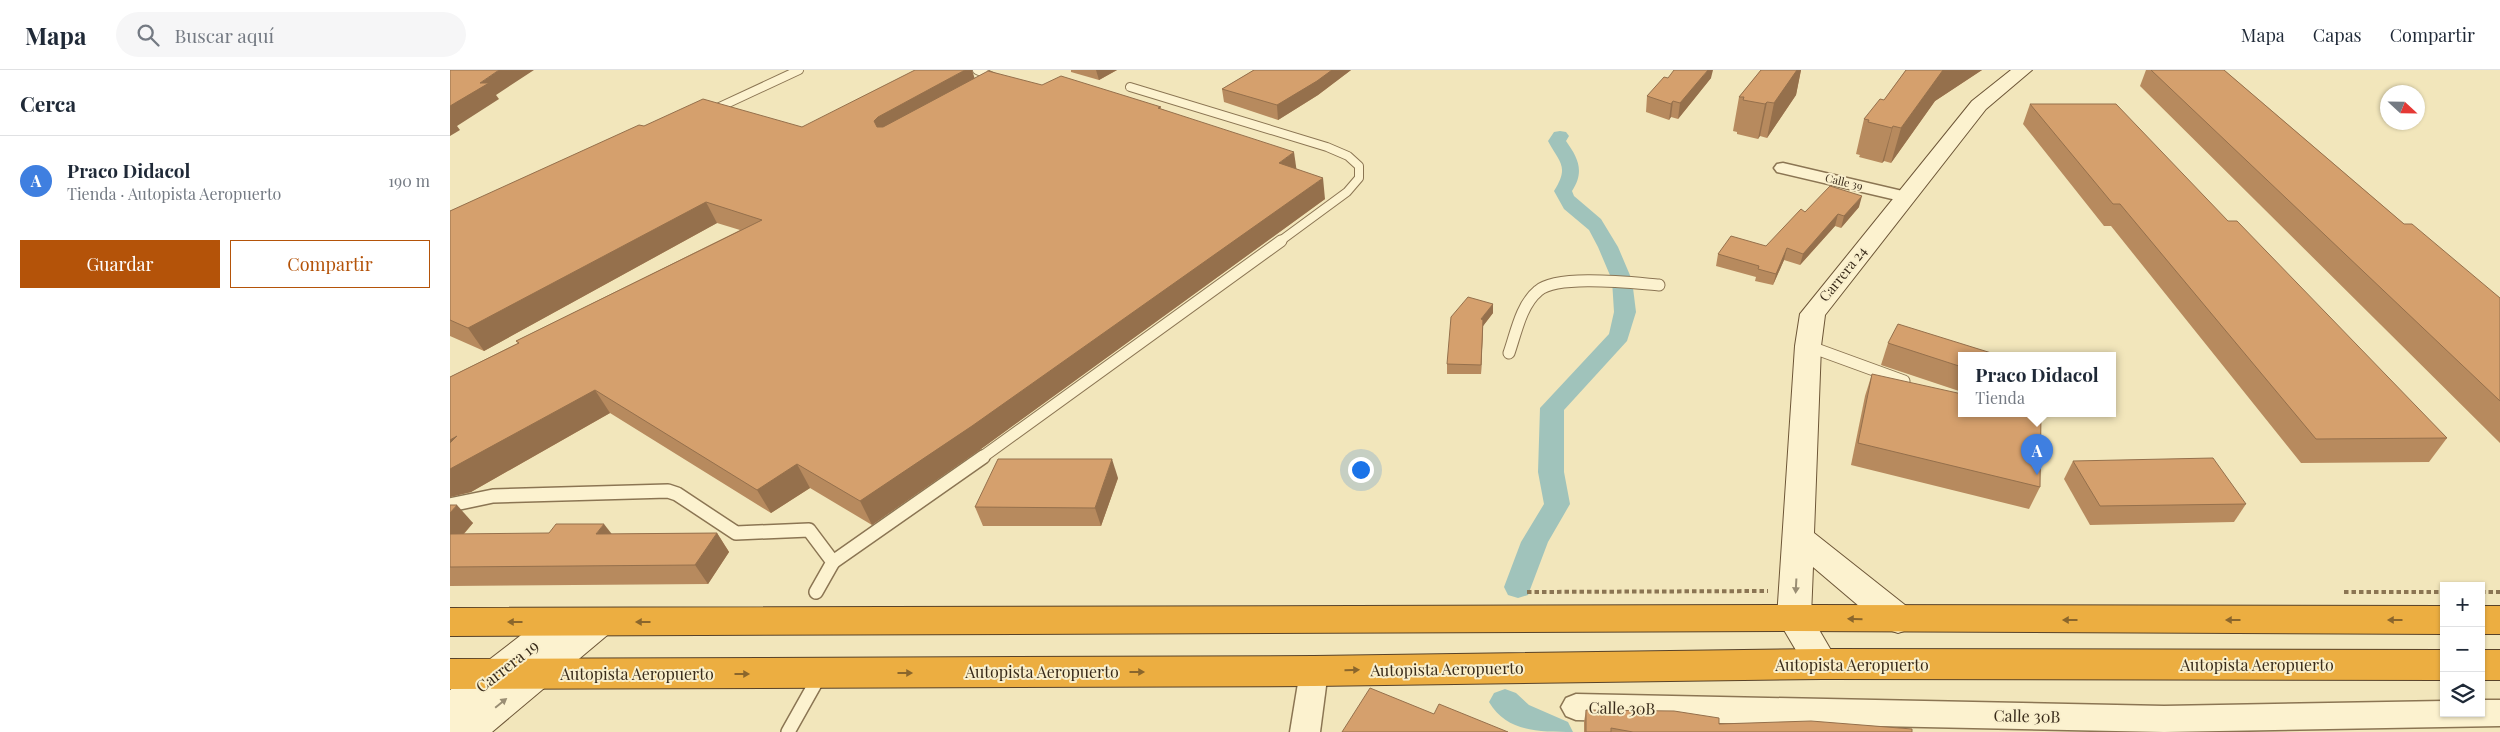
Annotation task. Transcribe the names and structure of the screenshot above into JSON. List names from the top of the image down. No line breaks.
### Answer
{"streets":{"highway":["Autopista Aeropuerto"],"street":["Calle 39","Carrera 24","Carrera 19","Calle 30B"]},"crossings":[["Calle 39","Carrera 24"],["Autopista Aeropuerto","Carrera 19"]],"north":"right","page":{"header":"Mapa","search":"Buscar aquí","nav":["Mapa","Capas","Compartir"],"heading":"Cerca","list":[{"mark":"A","name":"Praco Didacol","note":"Tienda · Autopista Aeropuerto","value":"190 m"}],"buttons":["Guardar","Compartir"],"popup":["Praco Didacol","Tienda"],"pins":"A","map_buttons":["+","−"]}}
